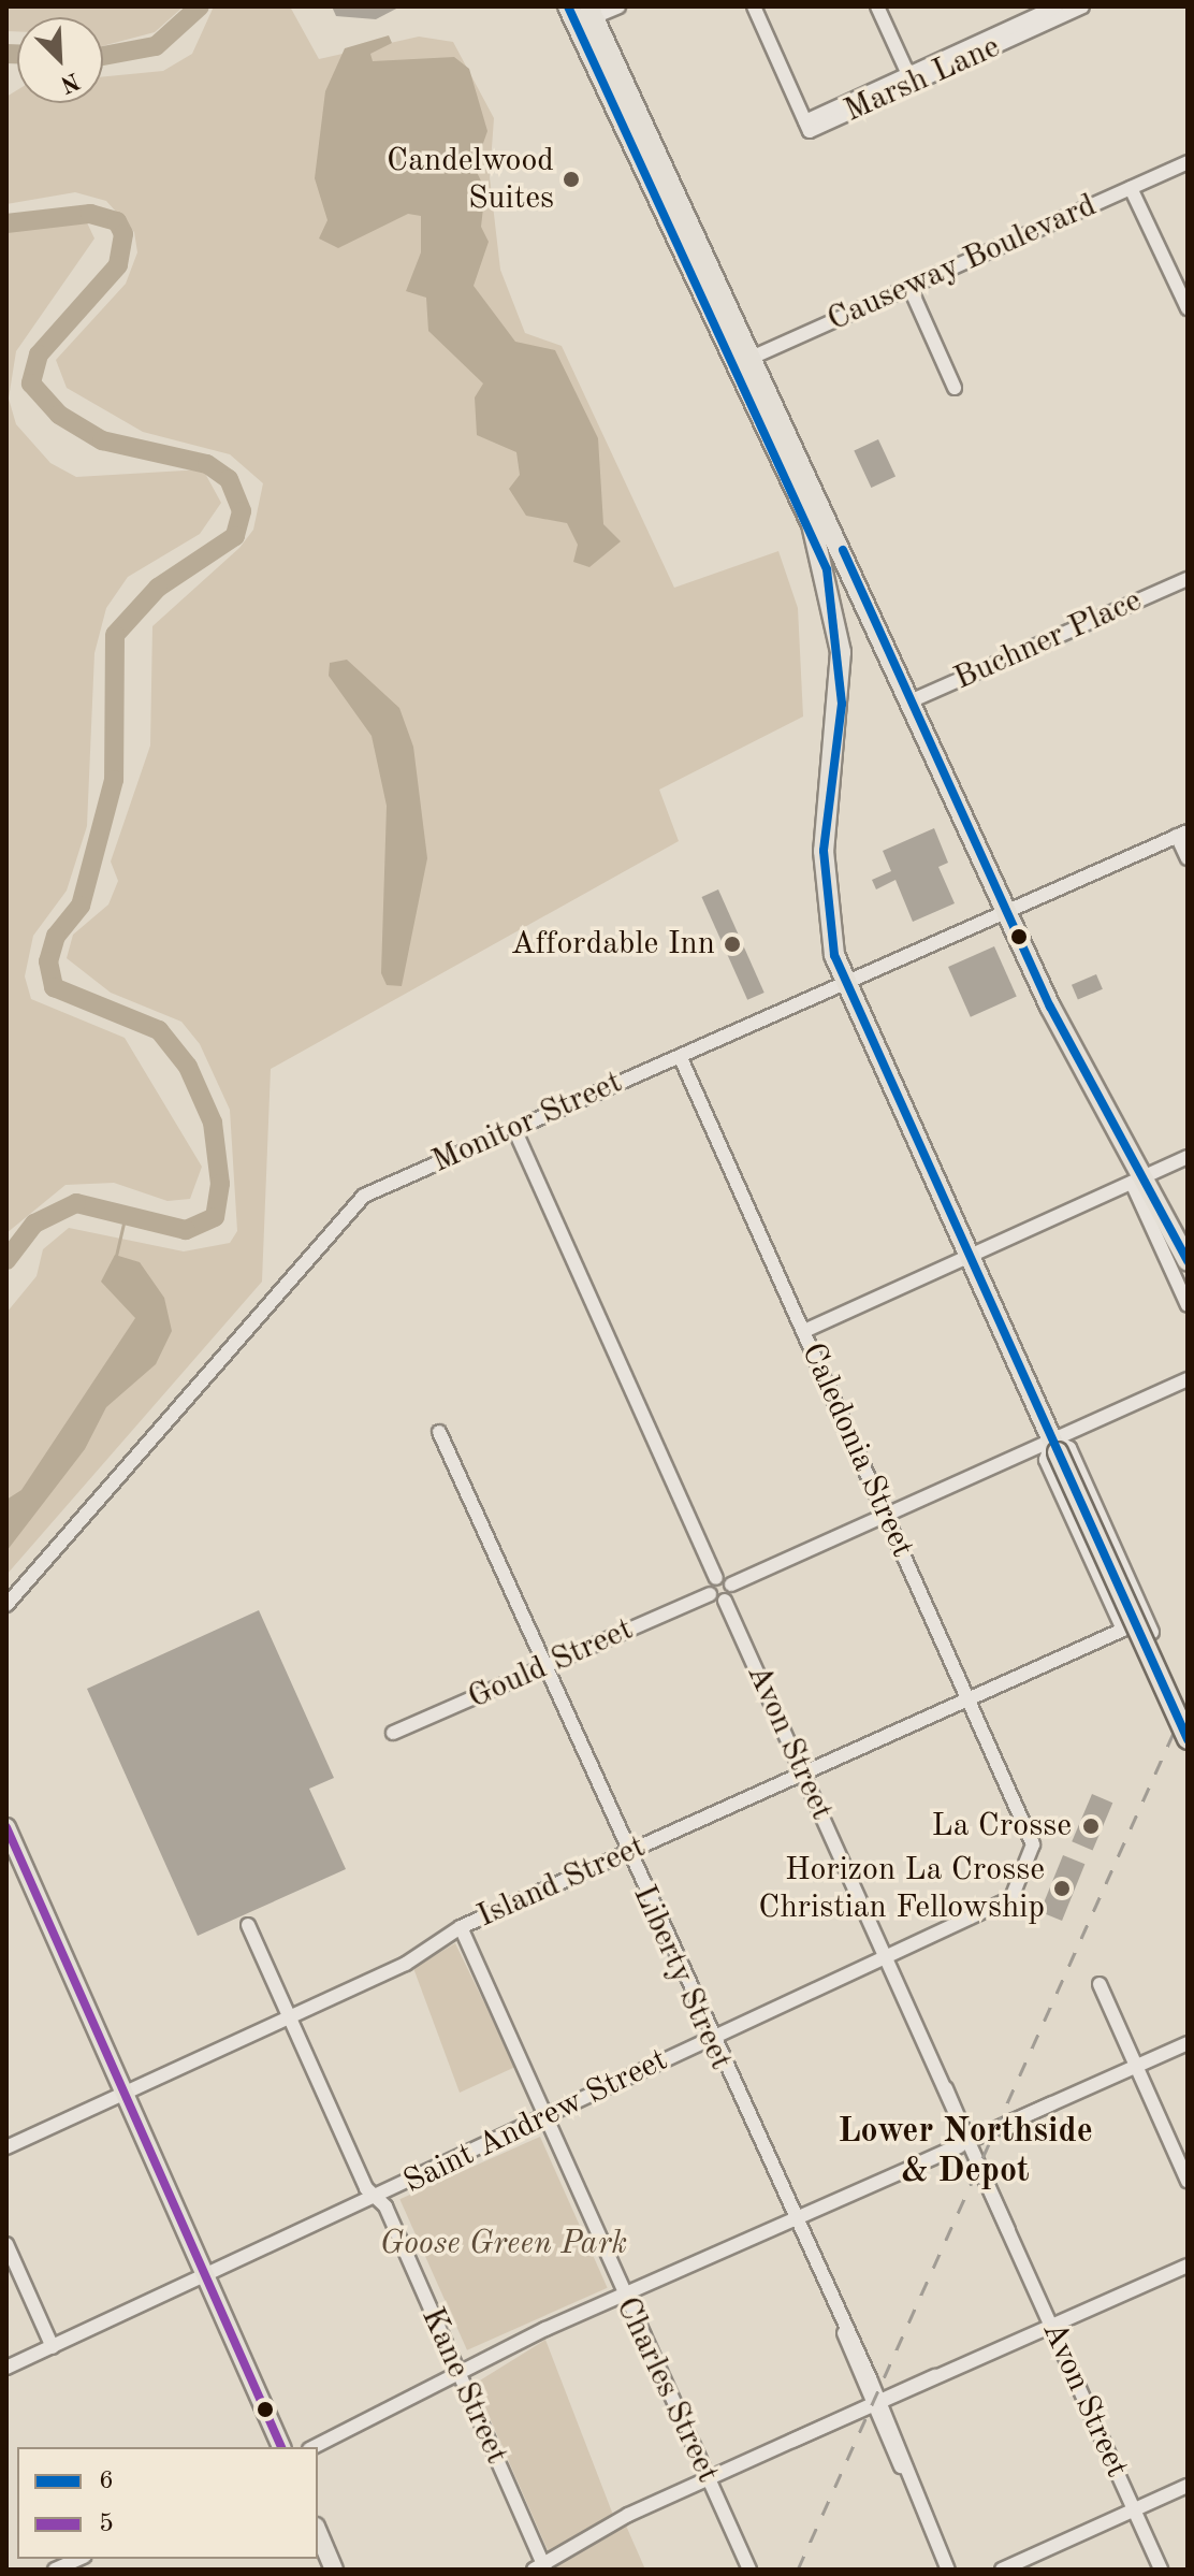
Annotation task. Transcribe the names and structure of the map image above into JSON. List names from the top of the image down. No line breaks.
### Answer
{"streets":{"street":["Marsh Lane","Causeway Boulevard","Buchner Place","Monitor Street","Caledonia Street","Gould Street","Avon Street","Island Street","Liberty Street","Saint Andrew Street","Kane Street","Charles Street"]},"crossings":[["Monitor Street","Caledonia Street"],["Caledonia Street","Island Street"],["Caledonia Street","Saint Andrew Street"],["Gould Street","Liberty Street"],["Avon Street","Island Street"],["Avon Street","Saint Andrew Street"],["Island Street","Liberty Street"],["Island Street","Kane Street"],["Island Street","Charles Street"],["Liberty Street","Saint Andrew Street"],["Saint Andrew Street","Kane Street"],["Saint Andrew Street","Charles Street"]],"districts":["Lower Northside & Depot"],"parks":["Goose Green Park"],"places":["Candelwood Suites","Affordable Inn","La Crosse","Horizon La Crosse Christian Fellowship"],"lines":["transit line 6","transit line 5"],"legend":["6","5"],"north":"bottom right"}
